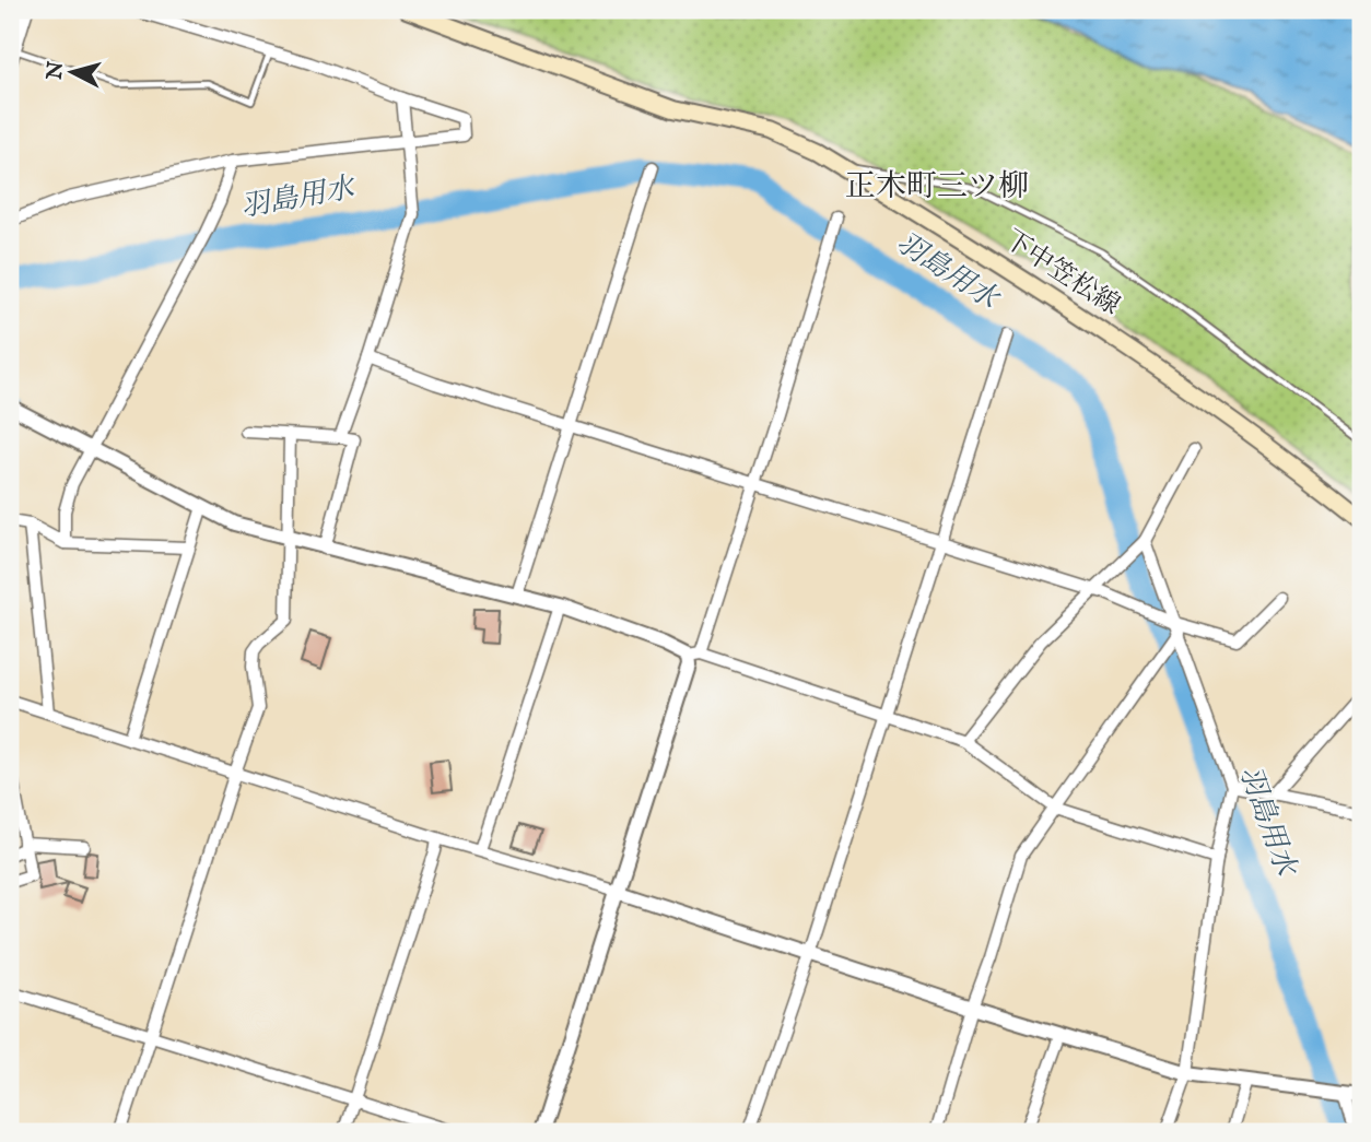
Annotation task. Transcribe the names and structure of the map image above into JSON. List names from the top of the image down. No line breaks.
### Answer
{"streets":{"main road":["下中笠松線"]},"districts":["正木町三ツ柳"],"water":["羽島用水"],"north":"left"}
